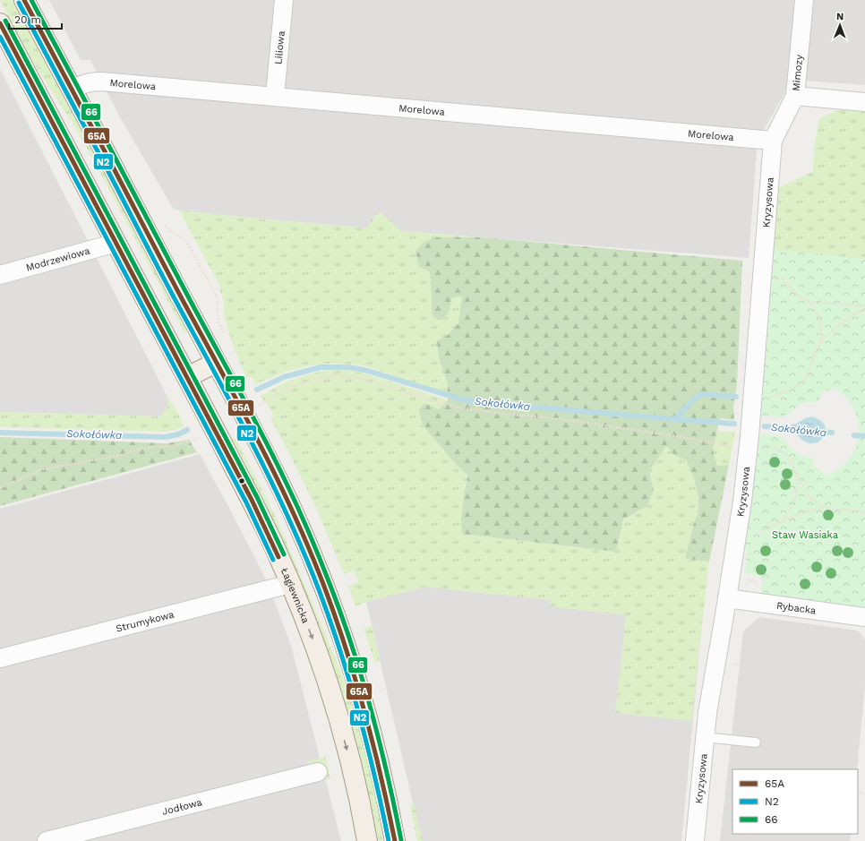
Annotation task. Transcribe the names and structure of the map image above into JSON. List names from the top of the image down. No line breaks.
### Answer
{"streets":{"main road":["Łagiewnicka"],"street":["Liliowa","Mimozy","Morelowa","Kryzysowa","Modrzewiowa","Rybacka","Strumykowa","Jodłowa"]},"crossings":[["Liliowa","Morelowa"],["Mimozy","Morelowa"],["Mimozy","Kryzysowa"],["Morelowa","Kryzysowa"],["Kryzysowa","Rybacka"],["Modrzewiowa","Łagiewnicka"],["Łagiewnicka","Strumykowa"]],"water":["Sokołówka"],"parks":["Staw Wasiaka"],"lines":["transit line 65A","transit line 66","transit line N2"],"legend":["65A","N2","66"],"scale_bar":"20 m","north":"top"}
